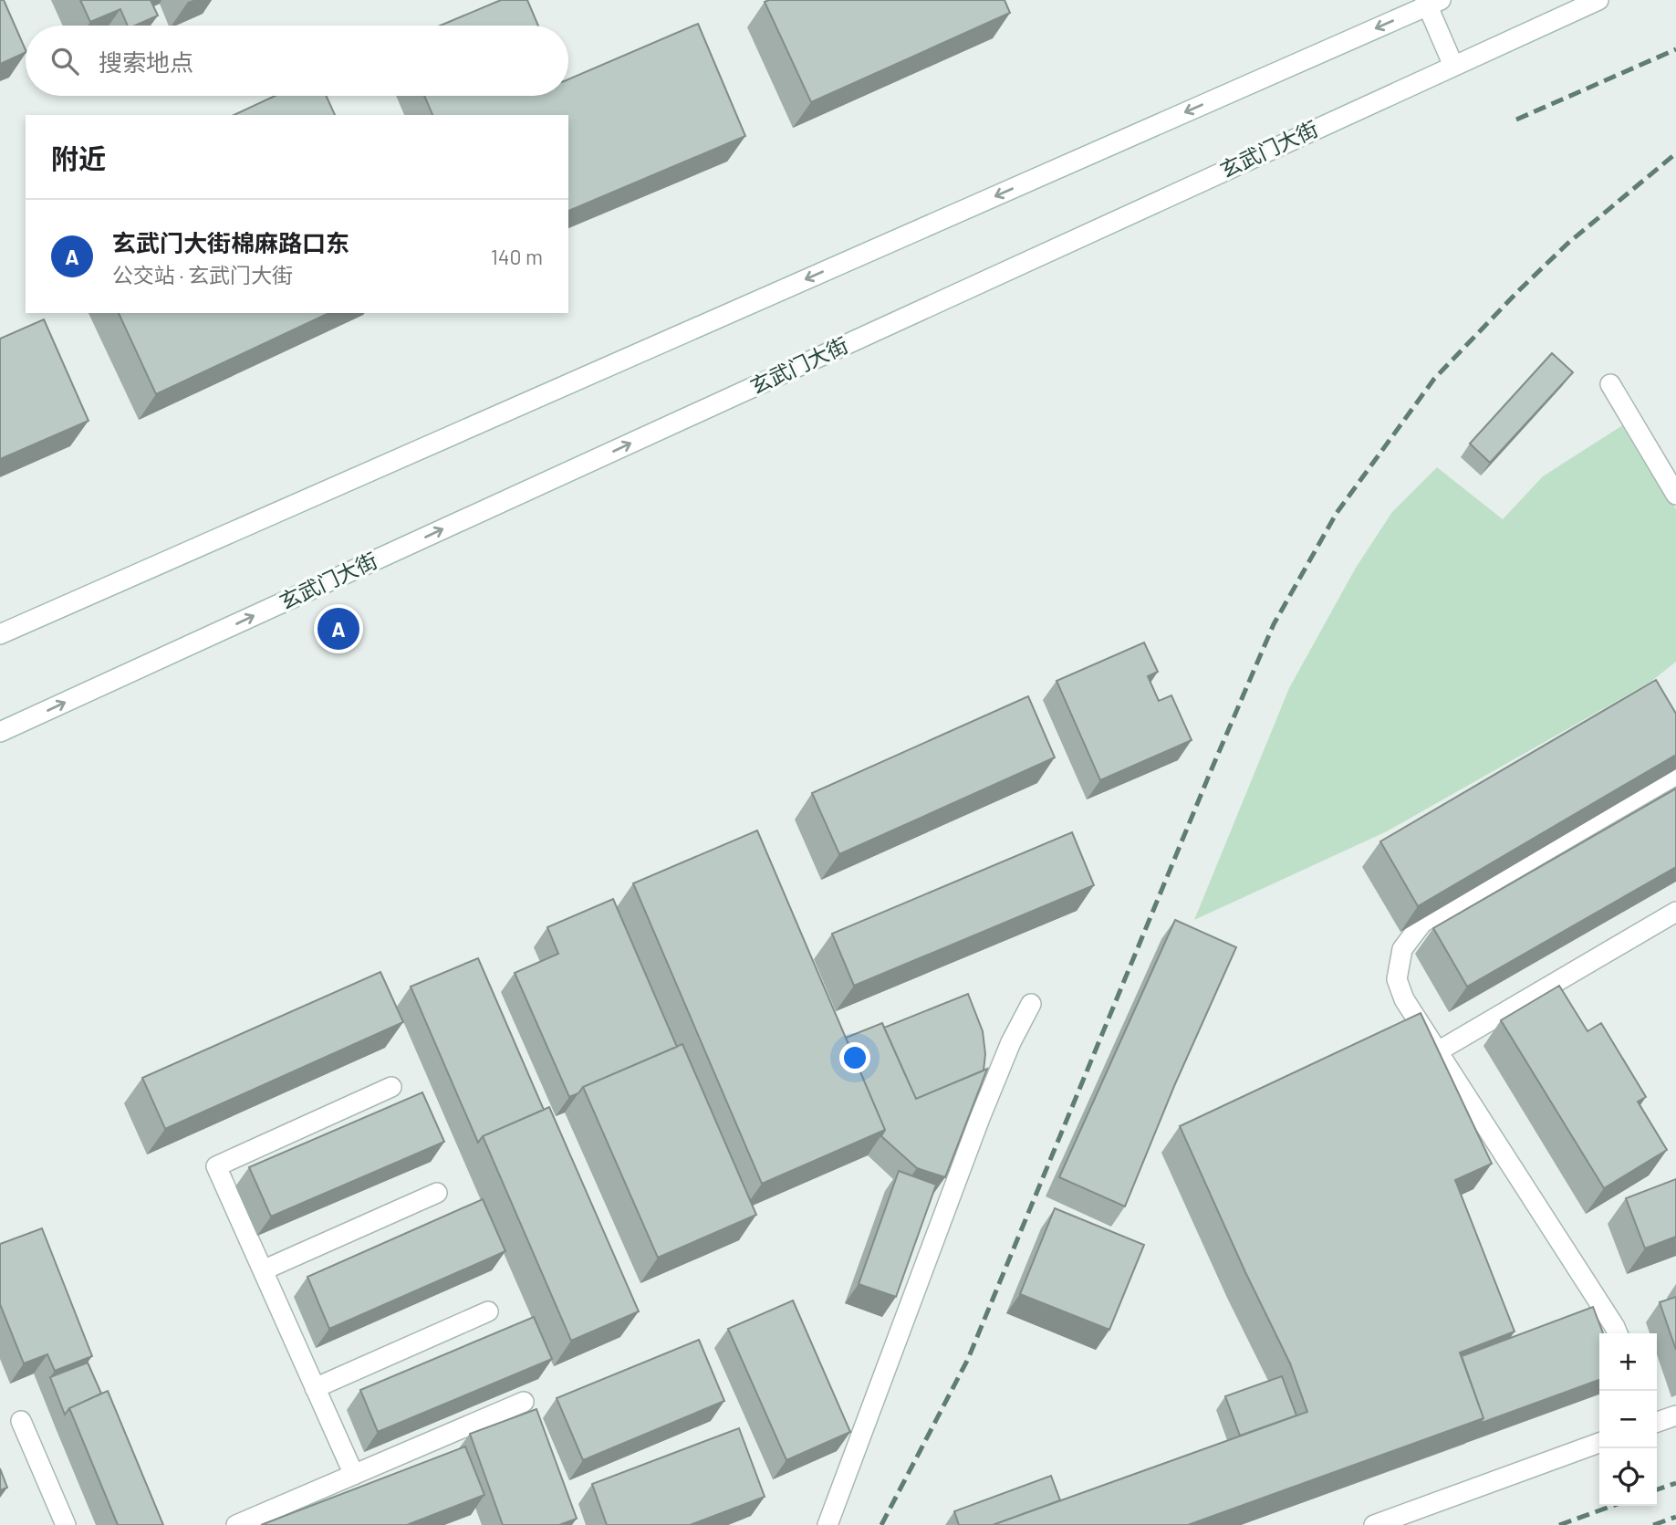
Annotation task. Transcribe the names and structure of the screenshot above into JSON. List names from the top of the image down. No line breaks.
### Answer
{"streets":{"main road":["玄武门大街"]},"page":{"search":"搜索地点","heading":"附近","list":[{"mark":"A","name":"玄武门大街棉麻路口东","note":"公交站 · 玄武门大街","value":"140 m"}],"pins":"A","map_buttons":["+","−"]}}
